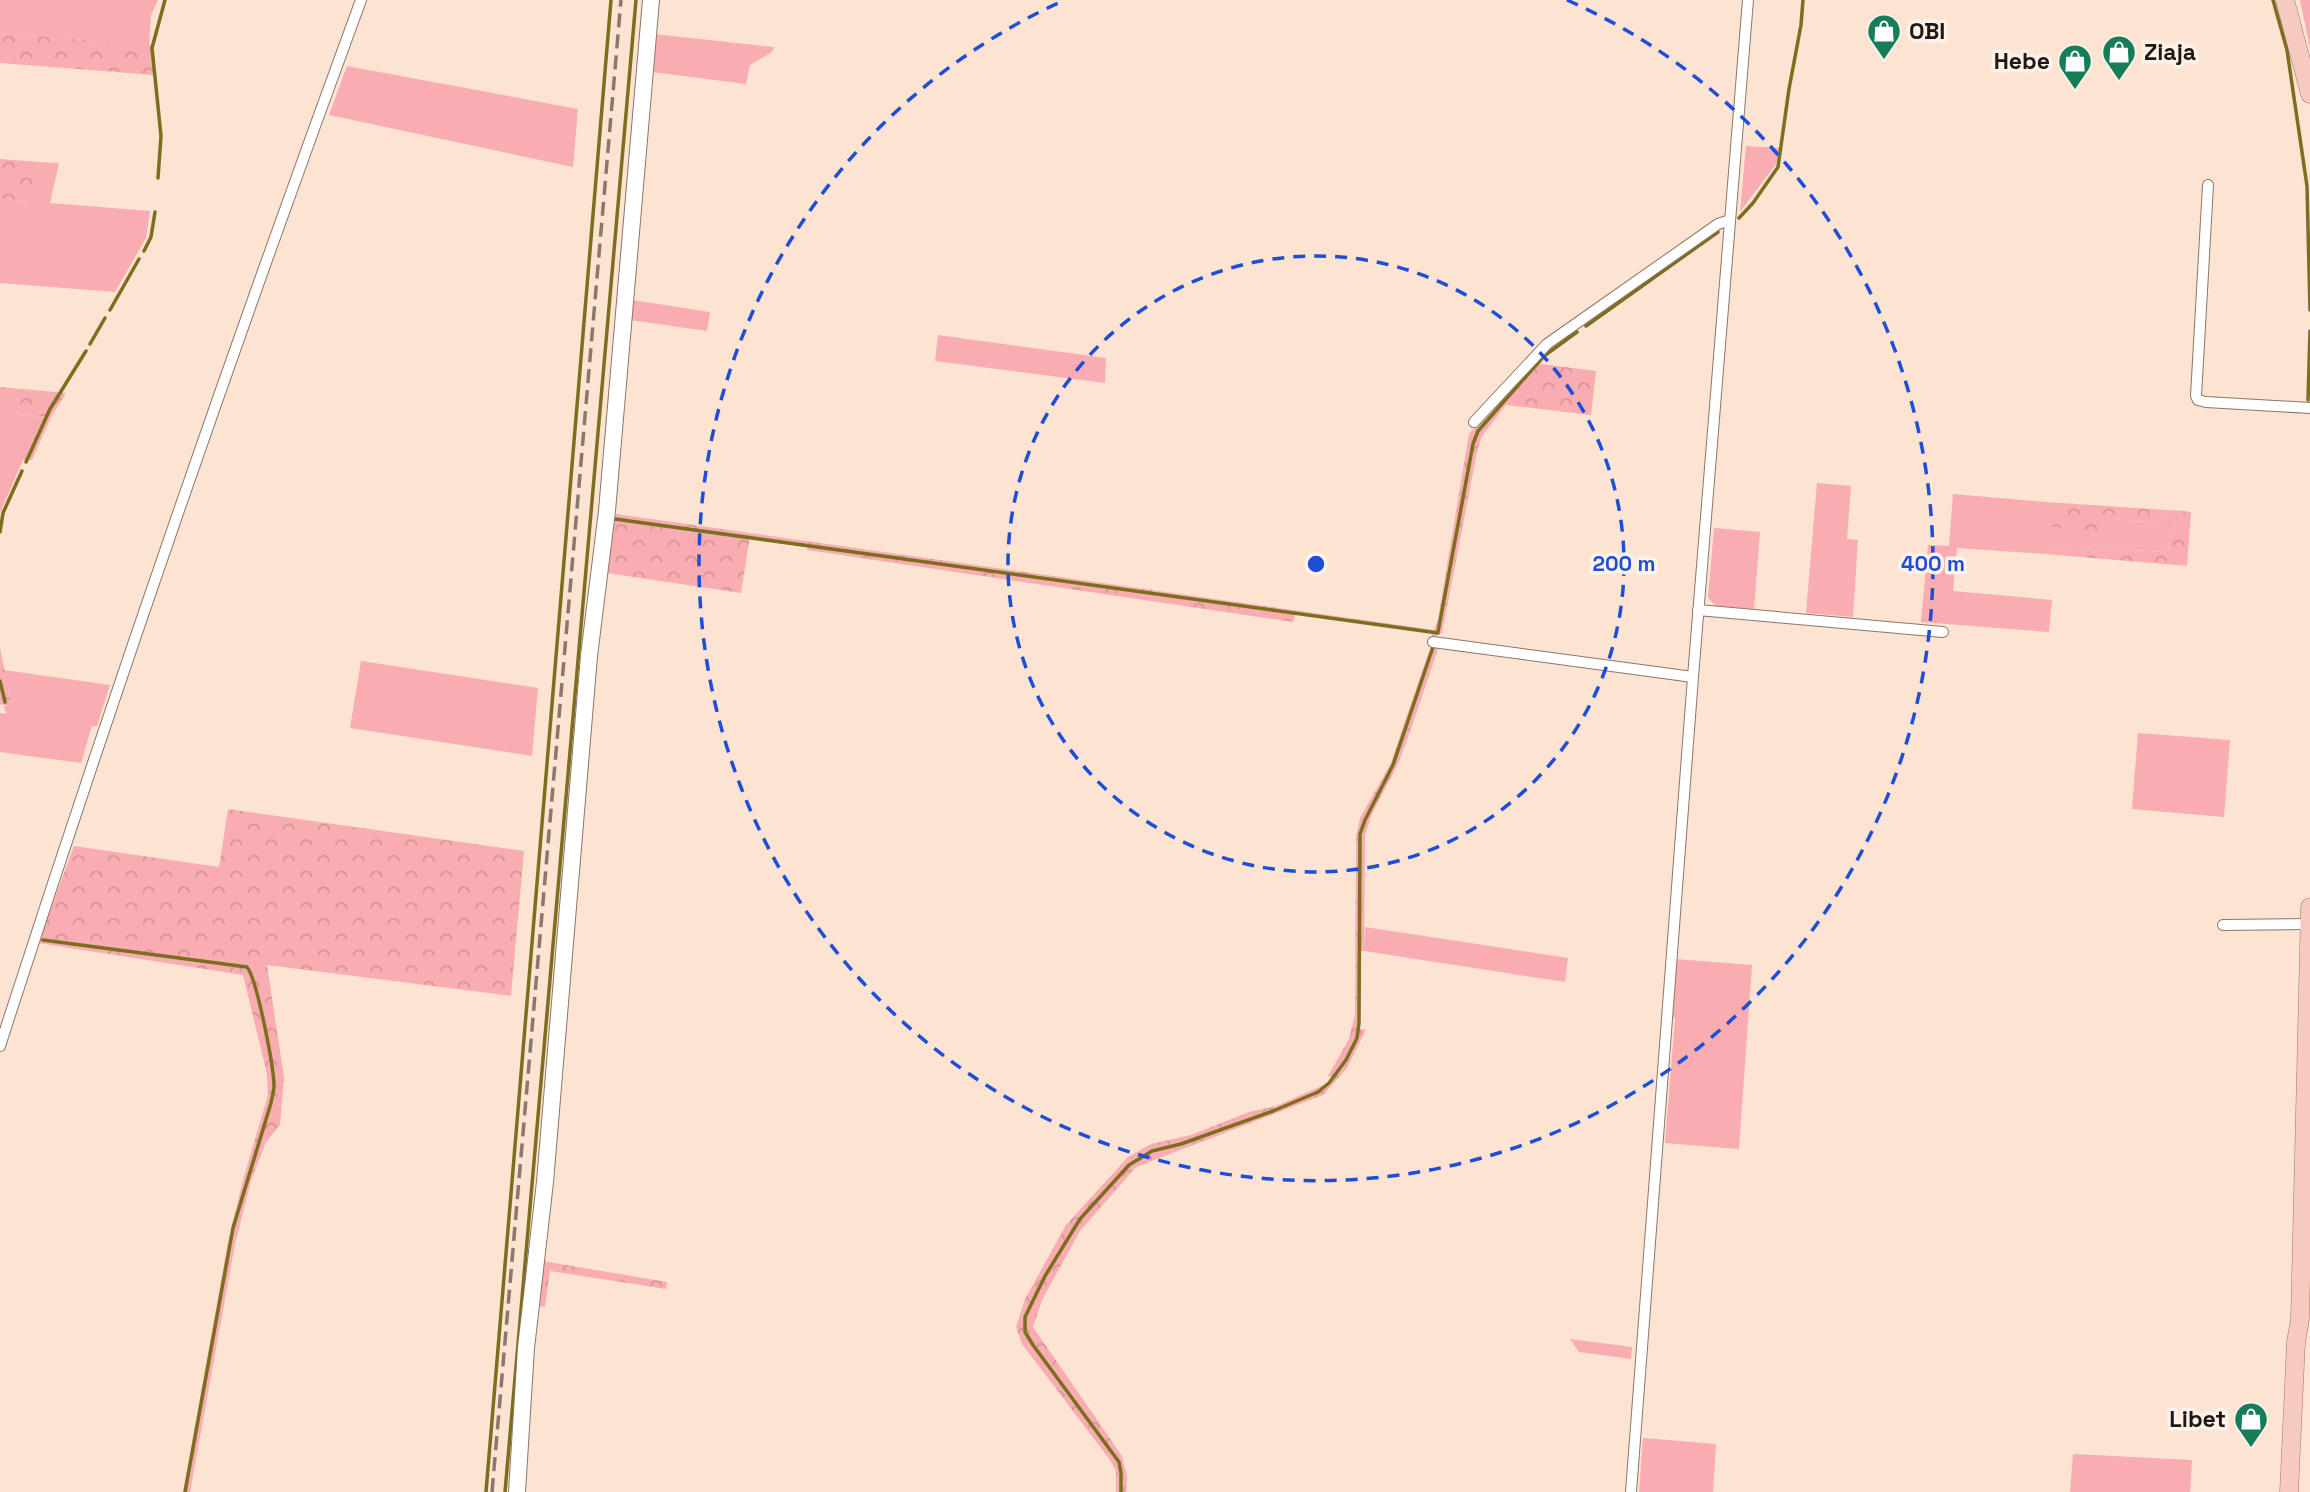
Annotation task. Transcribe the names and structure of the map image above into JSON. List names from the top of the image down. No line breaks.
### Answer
{"places":{"shop":["OBI","Ziaja","Hebe","Libet"]},"rings":["200 m","400 m"]}
